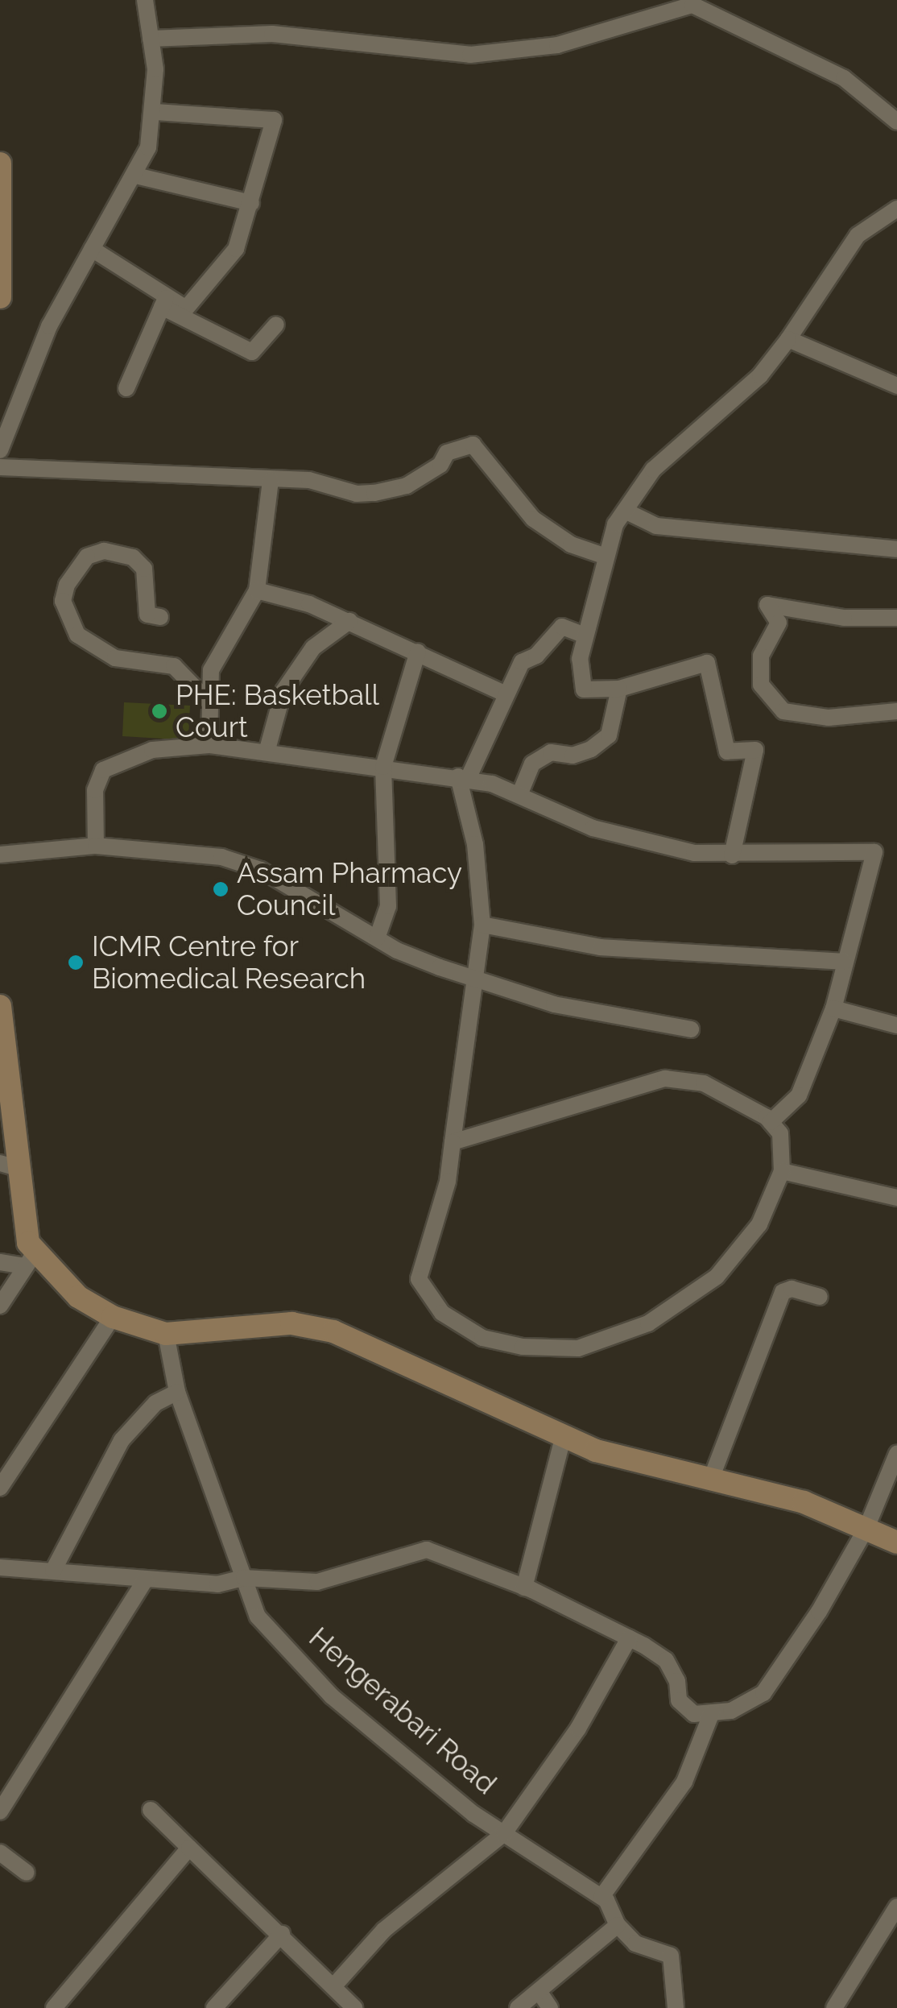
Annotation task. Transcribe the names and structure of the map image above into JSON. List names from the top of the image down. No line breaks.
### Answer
{"streets":{"street":["Hengerabari Road"]},"places":["PHE: Basketball Court","Assam Pharmacy Council","ICMR Centre for Biomedical Research"]}
